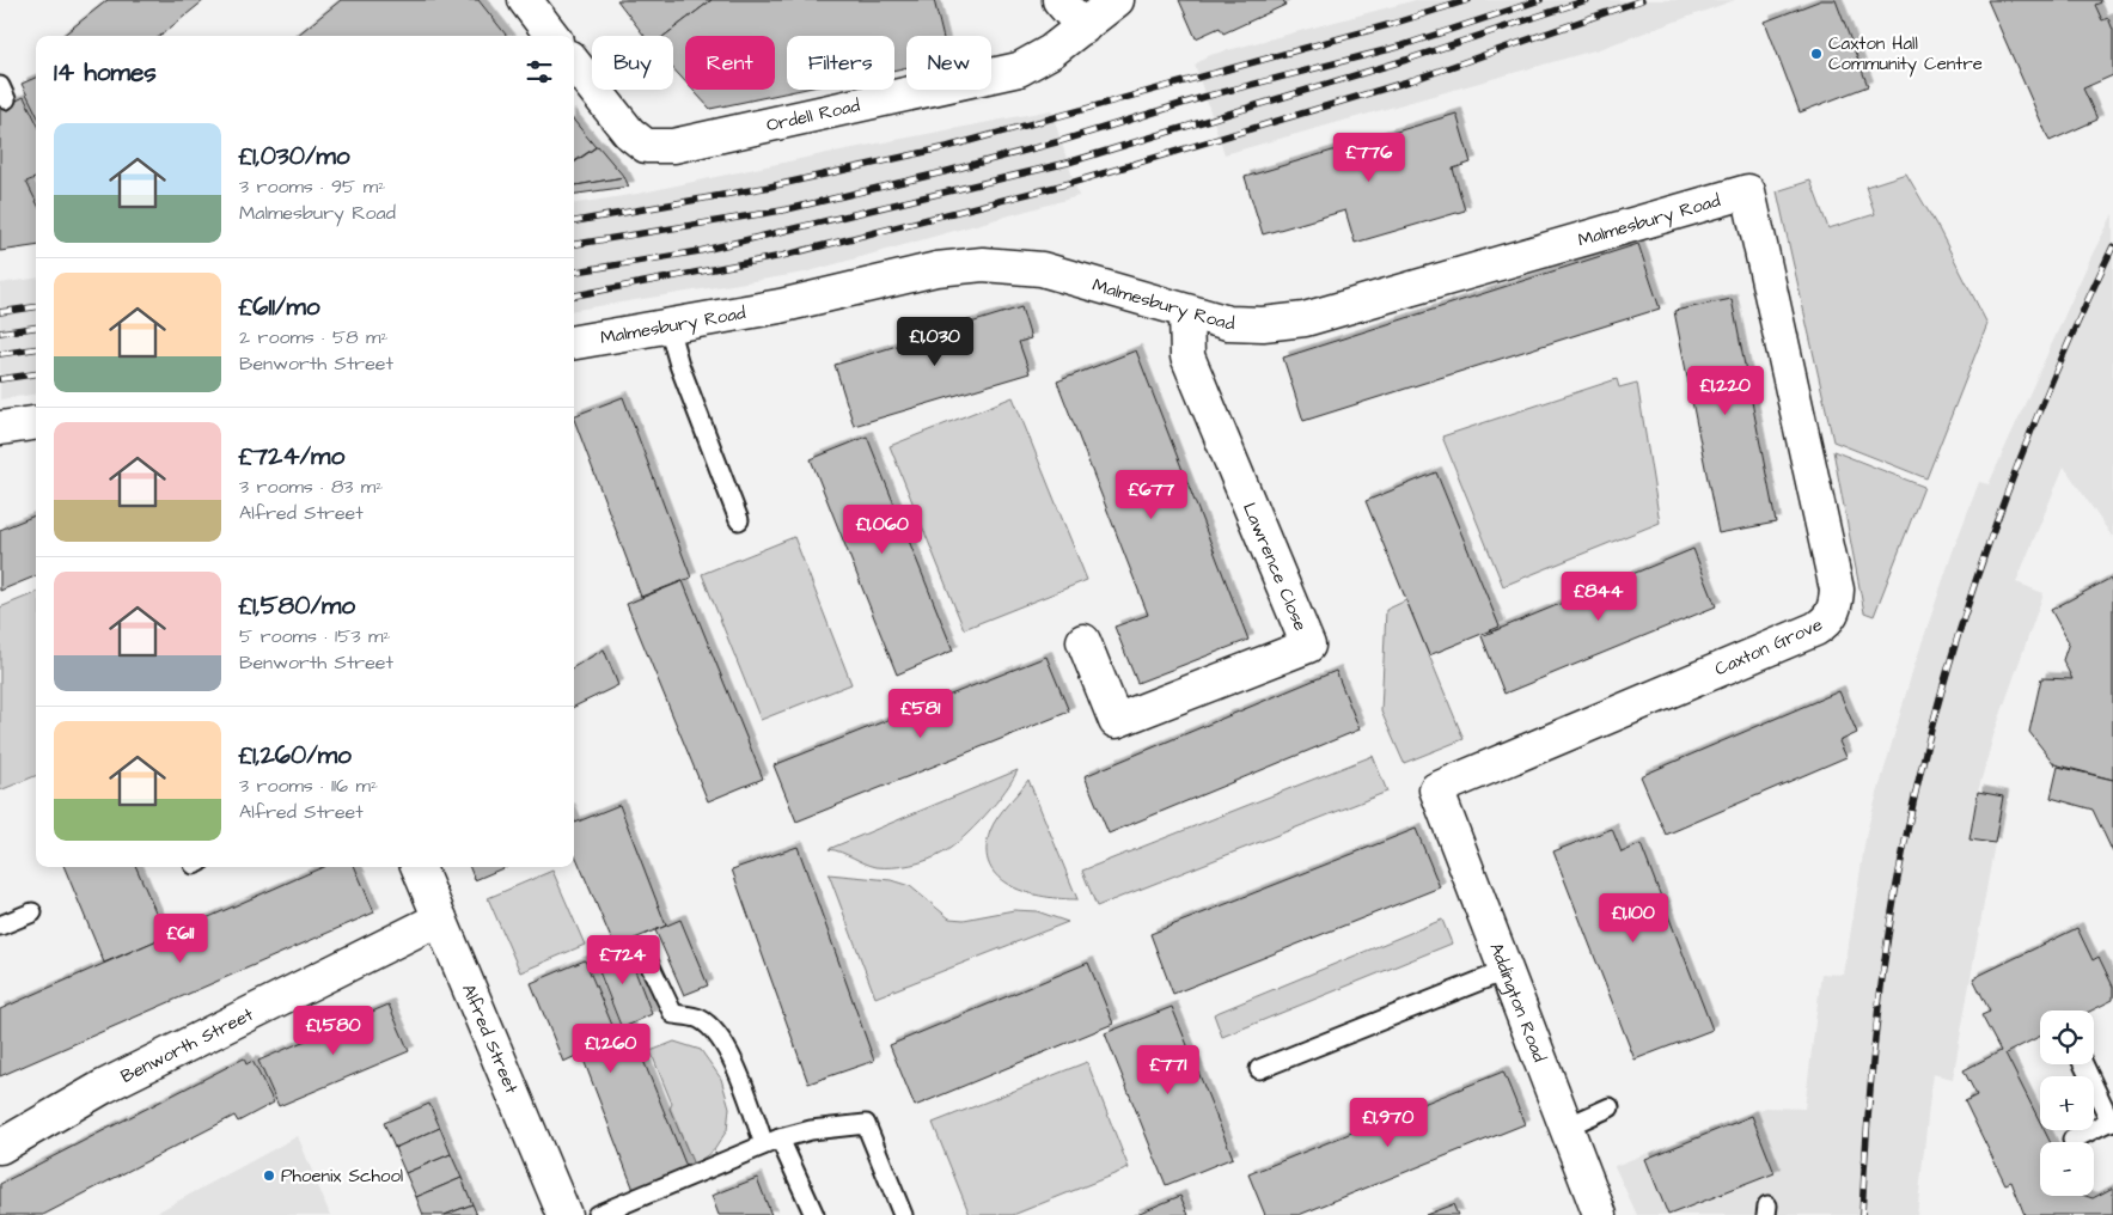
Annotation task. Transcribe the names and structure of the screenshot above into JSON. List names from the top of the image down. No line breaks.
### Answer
{"streets":{"street":["Ordell Road","Malmesbury Road","Lawrence Close","Caxton Grove","Addington Road","Alfred Street","Benworth Street"]},"crossings":[["Malmesbury Road","Lawrence Close"],["Malmesbury Road","Caxton Grove"],["Caxton Grove","Addington Road"],["Alfred Street","Benworth Street"]],"places":["Caxton Hall Community Centre","Phoenix School"],"page":{"chip":["Buy","Rent","Filters","New"],"heading":"14 homes","list":[{"name":"£1,030/mo","note":"3 rooms · 95 m² · Malmesbury Road"},{"name":"£611/mo","note":"2 rooms · 58 m² · Benworth Street"},{"name":"£724/mo","note":"3 rooms · 83 m² · Alfred Street"},{"name":"£1,580/mo","note":"5 rooms · 153 m² · Benworth Street"},{"name":"£1,260/mo","note":"3 rooms · 116 m² · Alfred Street"}],"price":["£776","£1,030","£1,220","£677","£1,060","£844","£581","£1,100","£611","£724","£1,580","£1,260","£771","£1,970"],"map_buttons":["+","−"]}}
